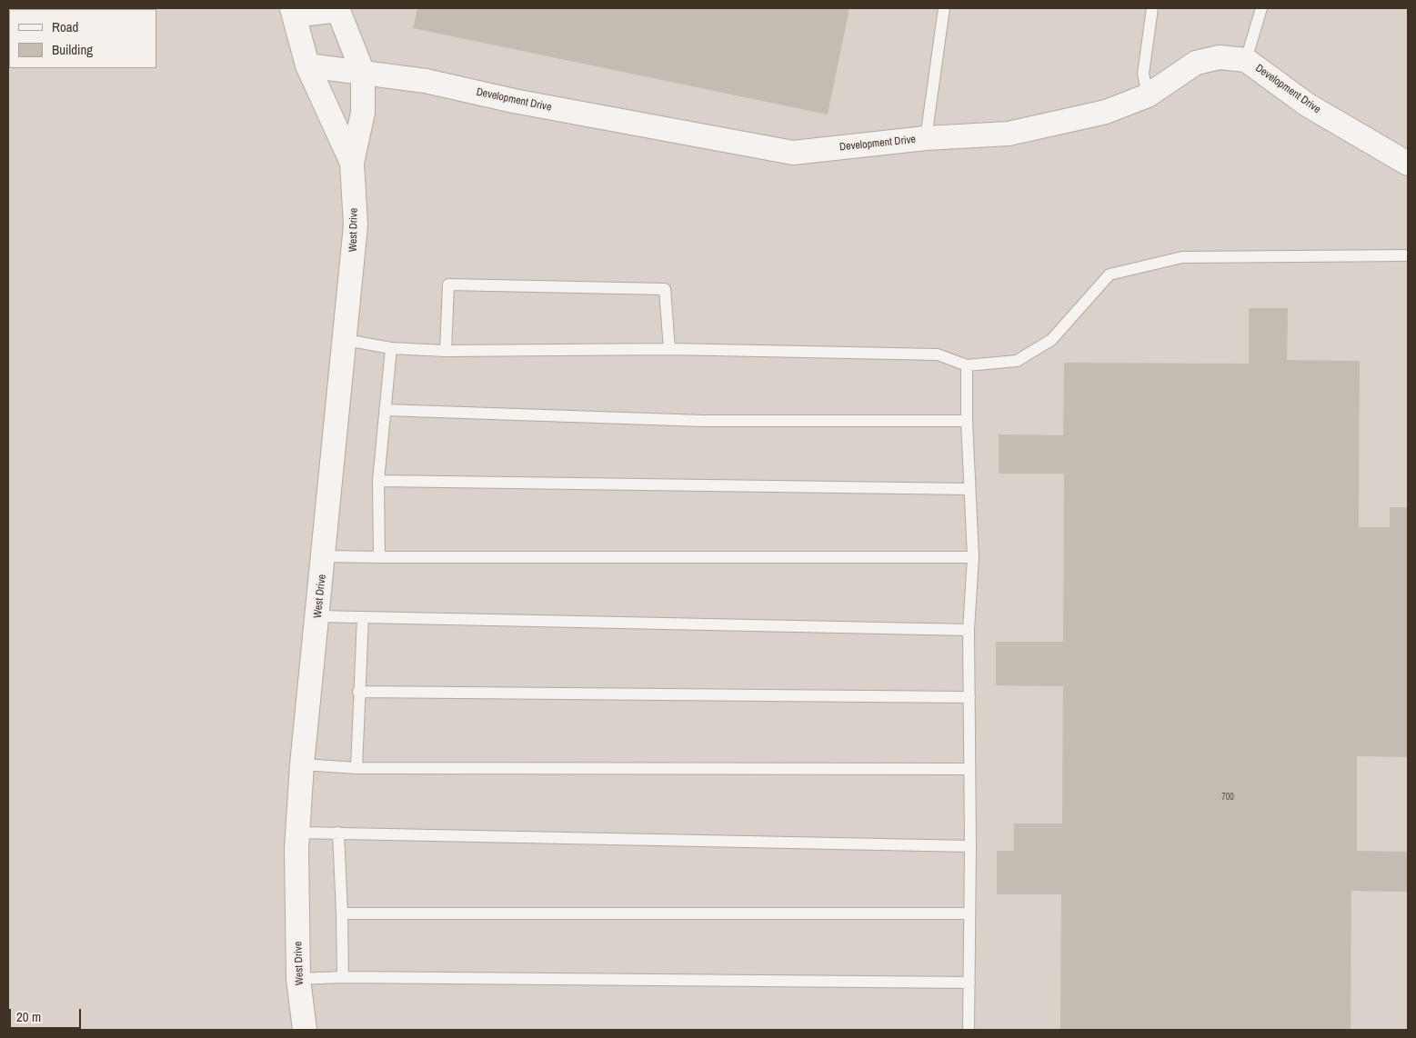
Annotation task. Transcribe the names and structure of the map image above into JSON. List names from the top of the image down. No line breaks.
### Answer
{"streets":{"street":["Development Drive","West Drive"]},"crossings":[["Development Drive","West Drive"]],"house_numbers":["700"],"legend":["Road","Building"],"scale_bar":"20 m"}
